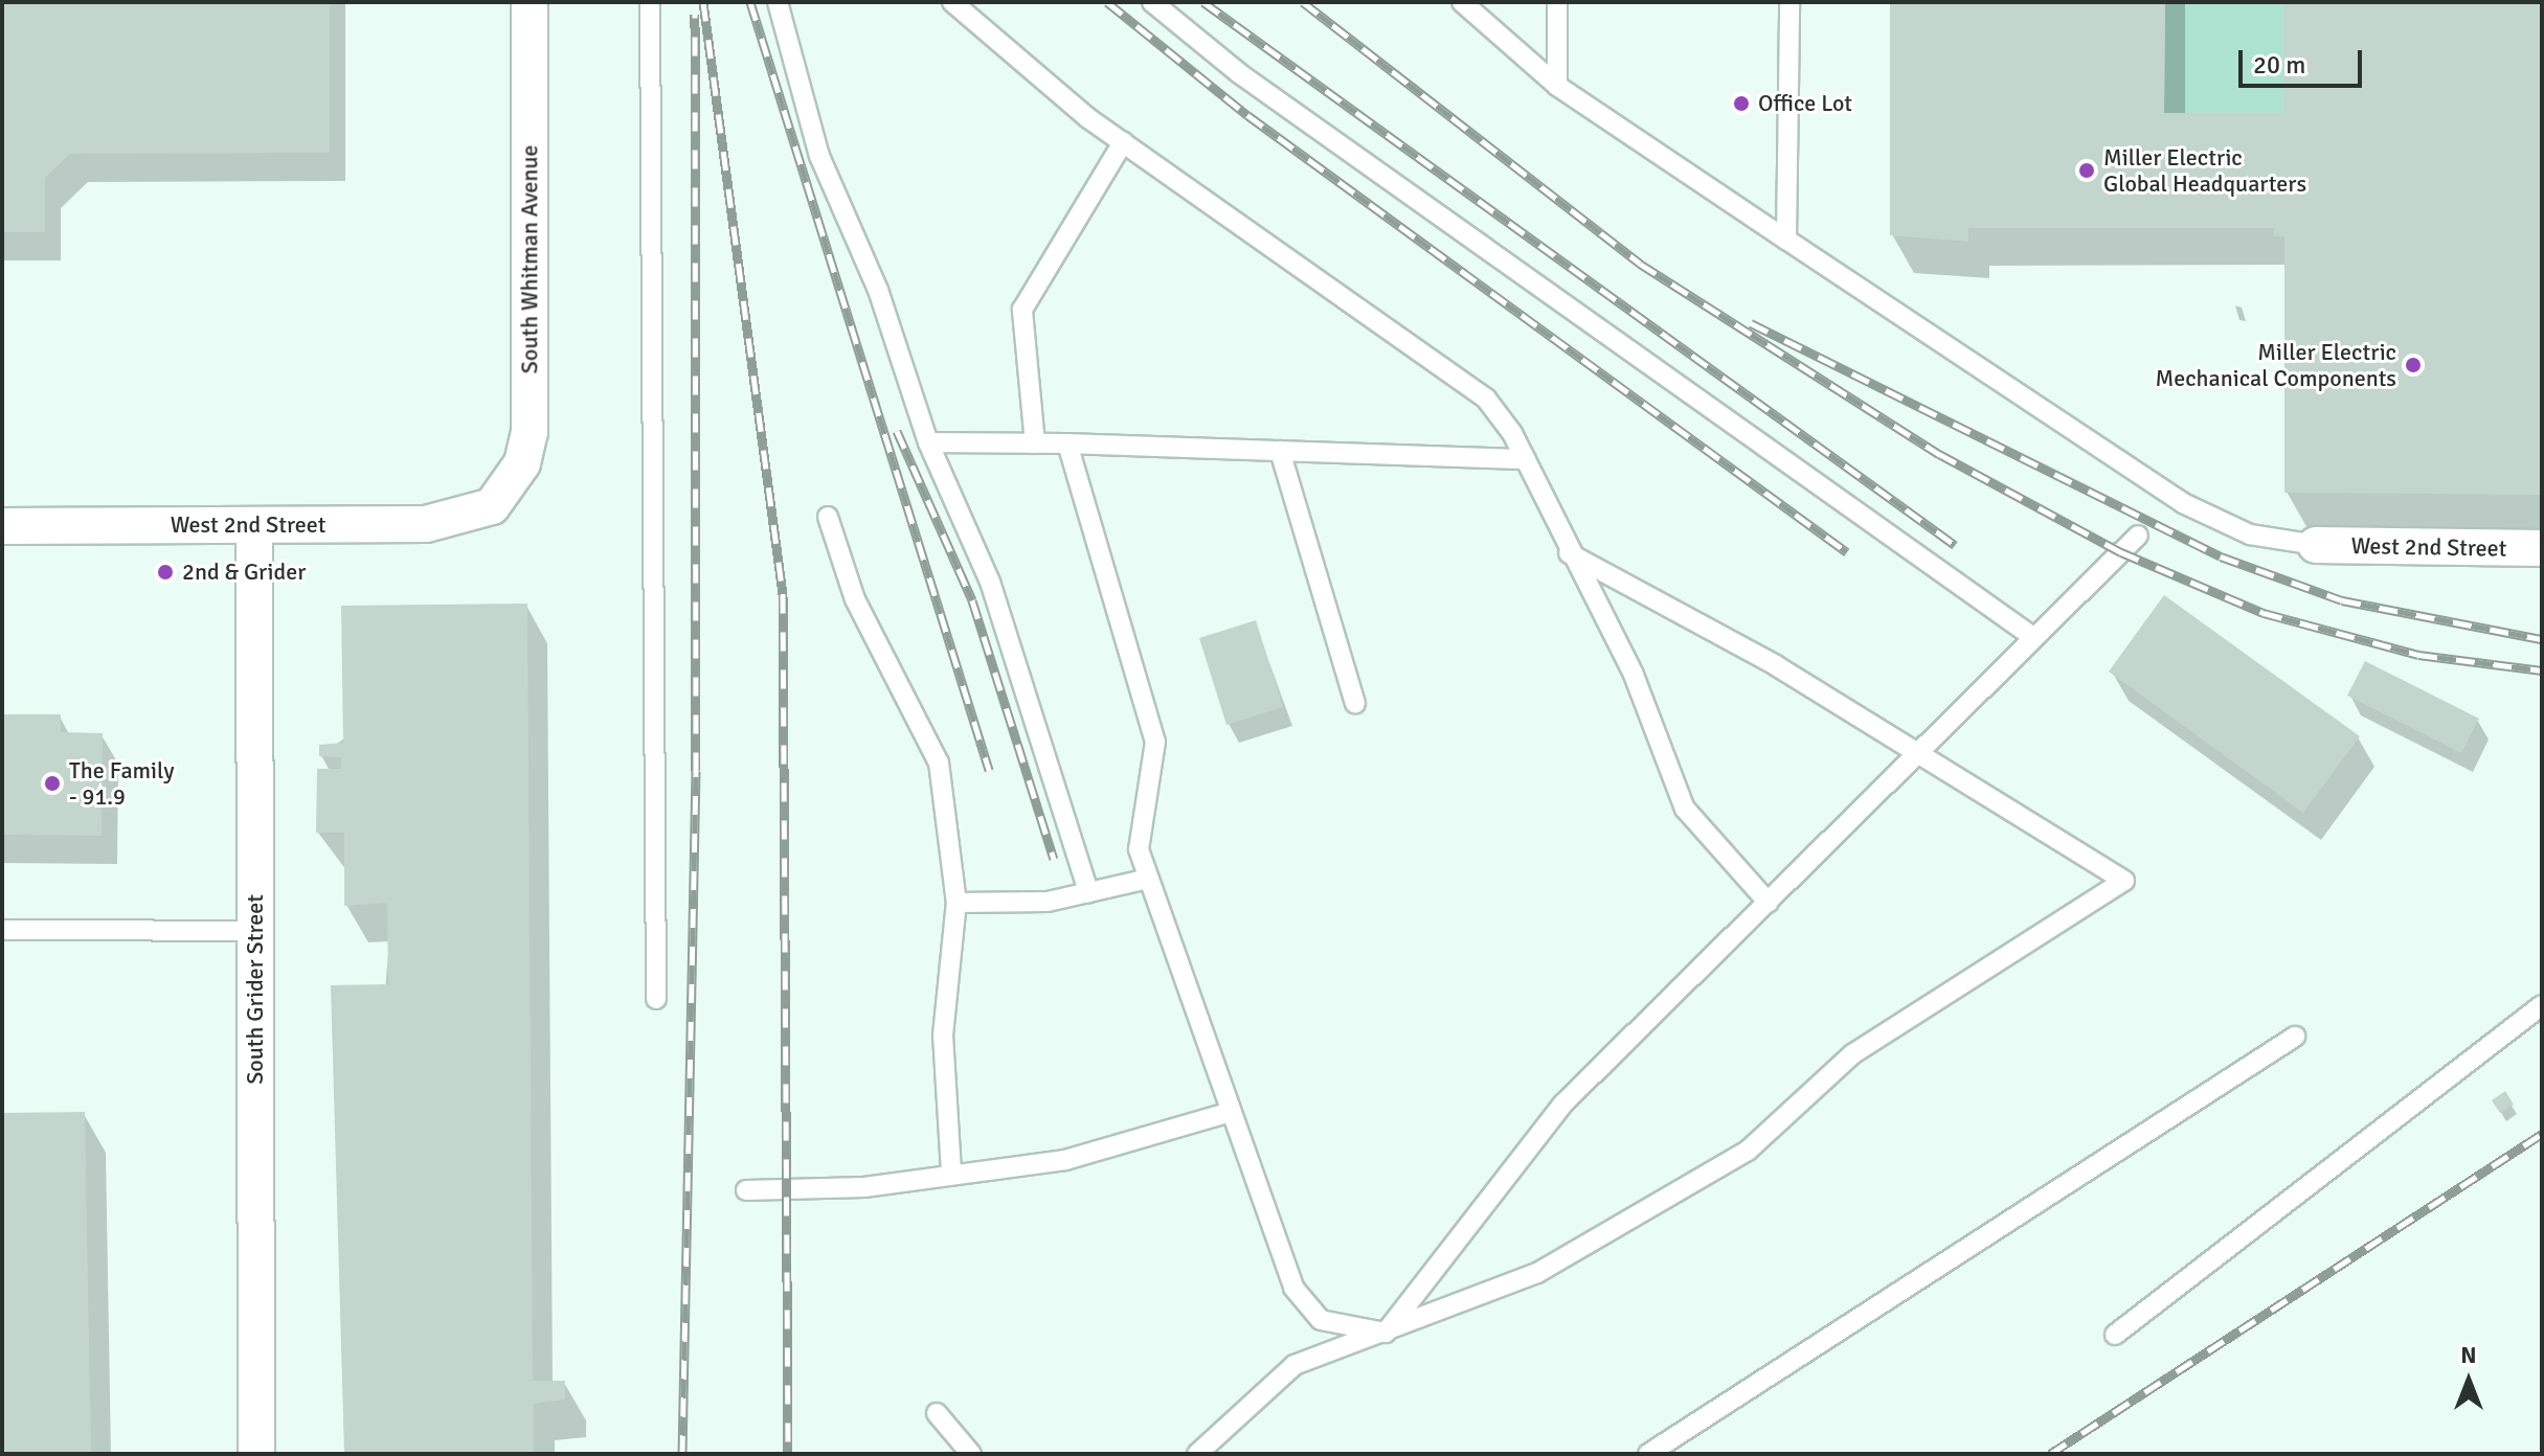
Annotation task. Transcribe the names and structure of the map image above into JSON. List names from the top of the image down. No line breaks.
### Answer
{"streets":{"street":["South Whitman Avenue","West 2nd Street","South Grider Street"]},"crossings":[["South Whitman Avenue","West 2nd Street"],["West 2nd Street","South Grider Street"]],"places":["Office Lot","Miller Electric Global Headquarters","Miller Electric Mechanical Components","2nd & Grider","The Family - 91.9"],"scale_bar":"20 m","north":"top"}
